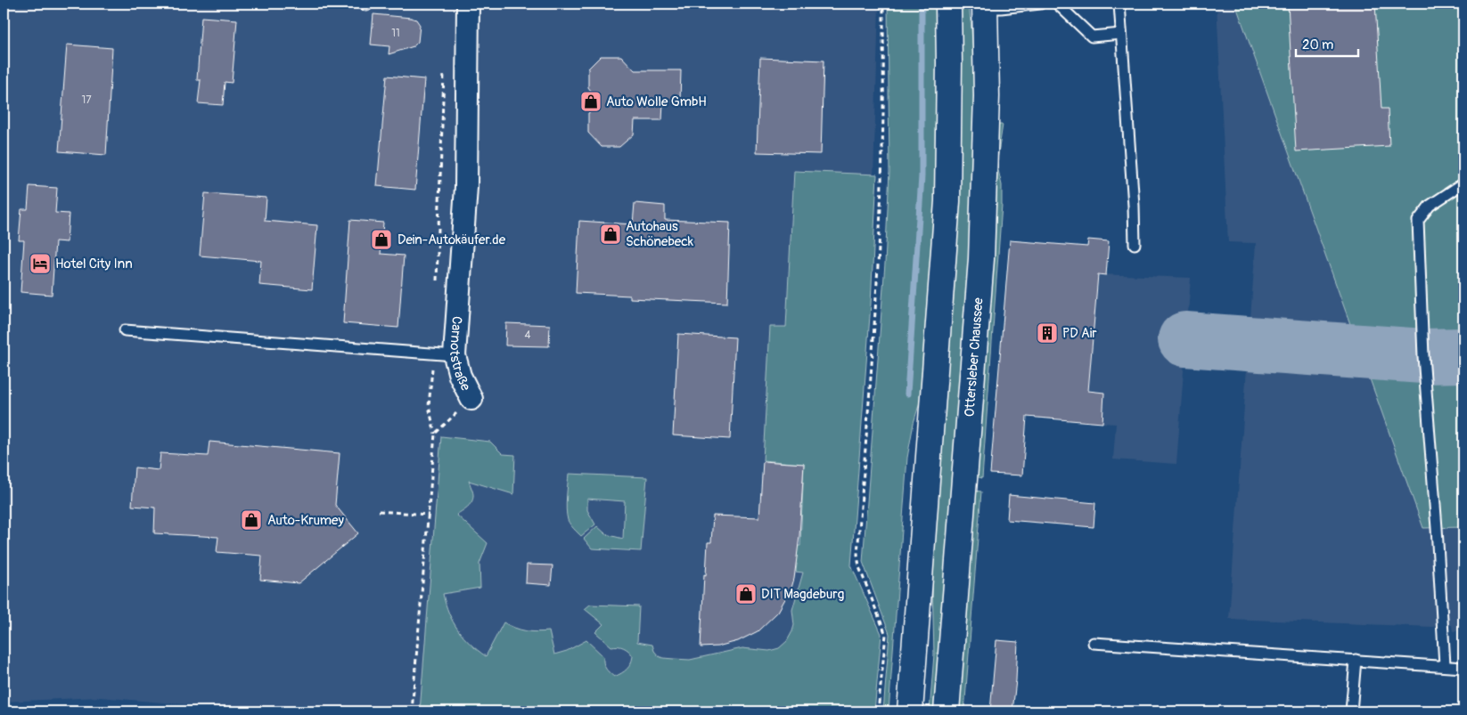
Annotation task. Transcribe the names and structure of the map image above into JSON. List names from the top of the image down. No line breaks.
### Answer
{"streets":{"main road":["Ottersleber Chaussee"],"street":["Carnotstraße"]},"places":{"shop":["Auto Wolle GmbH","Autohaus Schönebeck","Dein-Autokäufer.de","Auto-Krumey","DIT Magdeburg"],"hotel":["Hotel City Inn"],"building":["PD Air"]},"house_numbers":["11","17","4"],"scale_bar":"20 m"}
